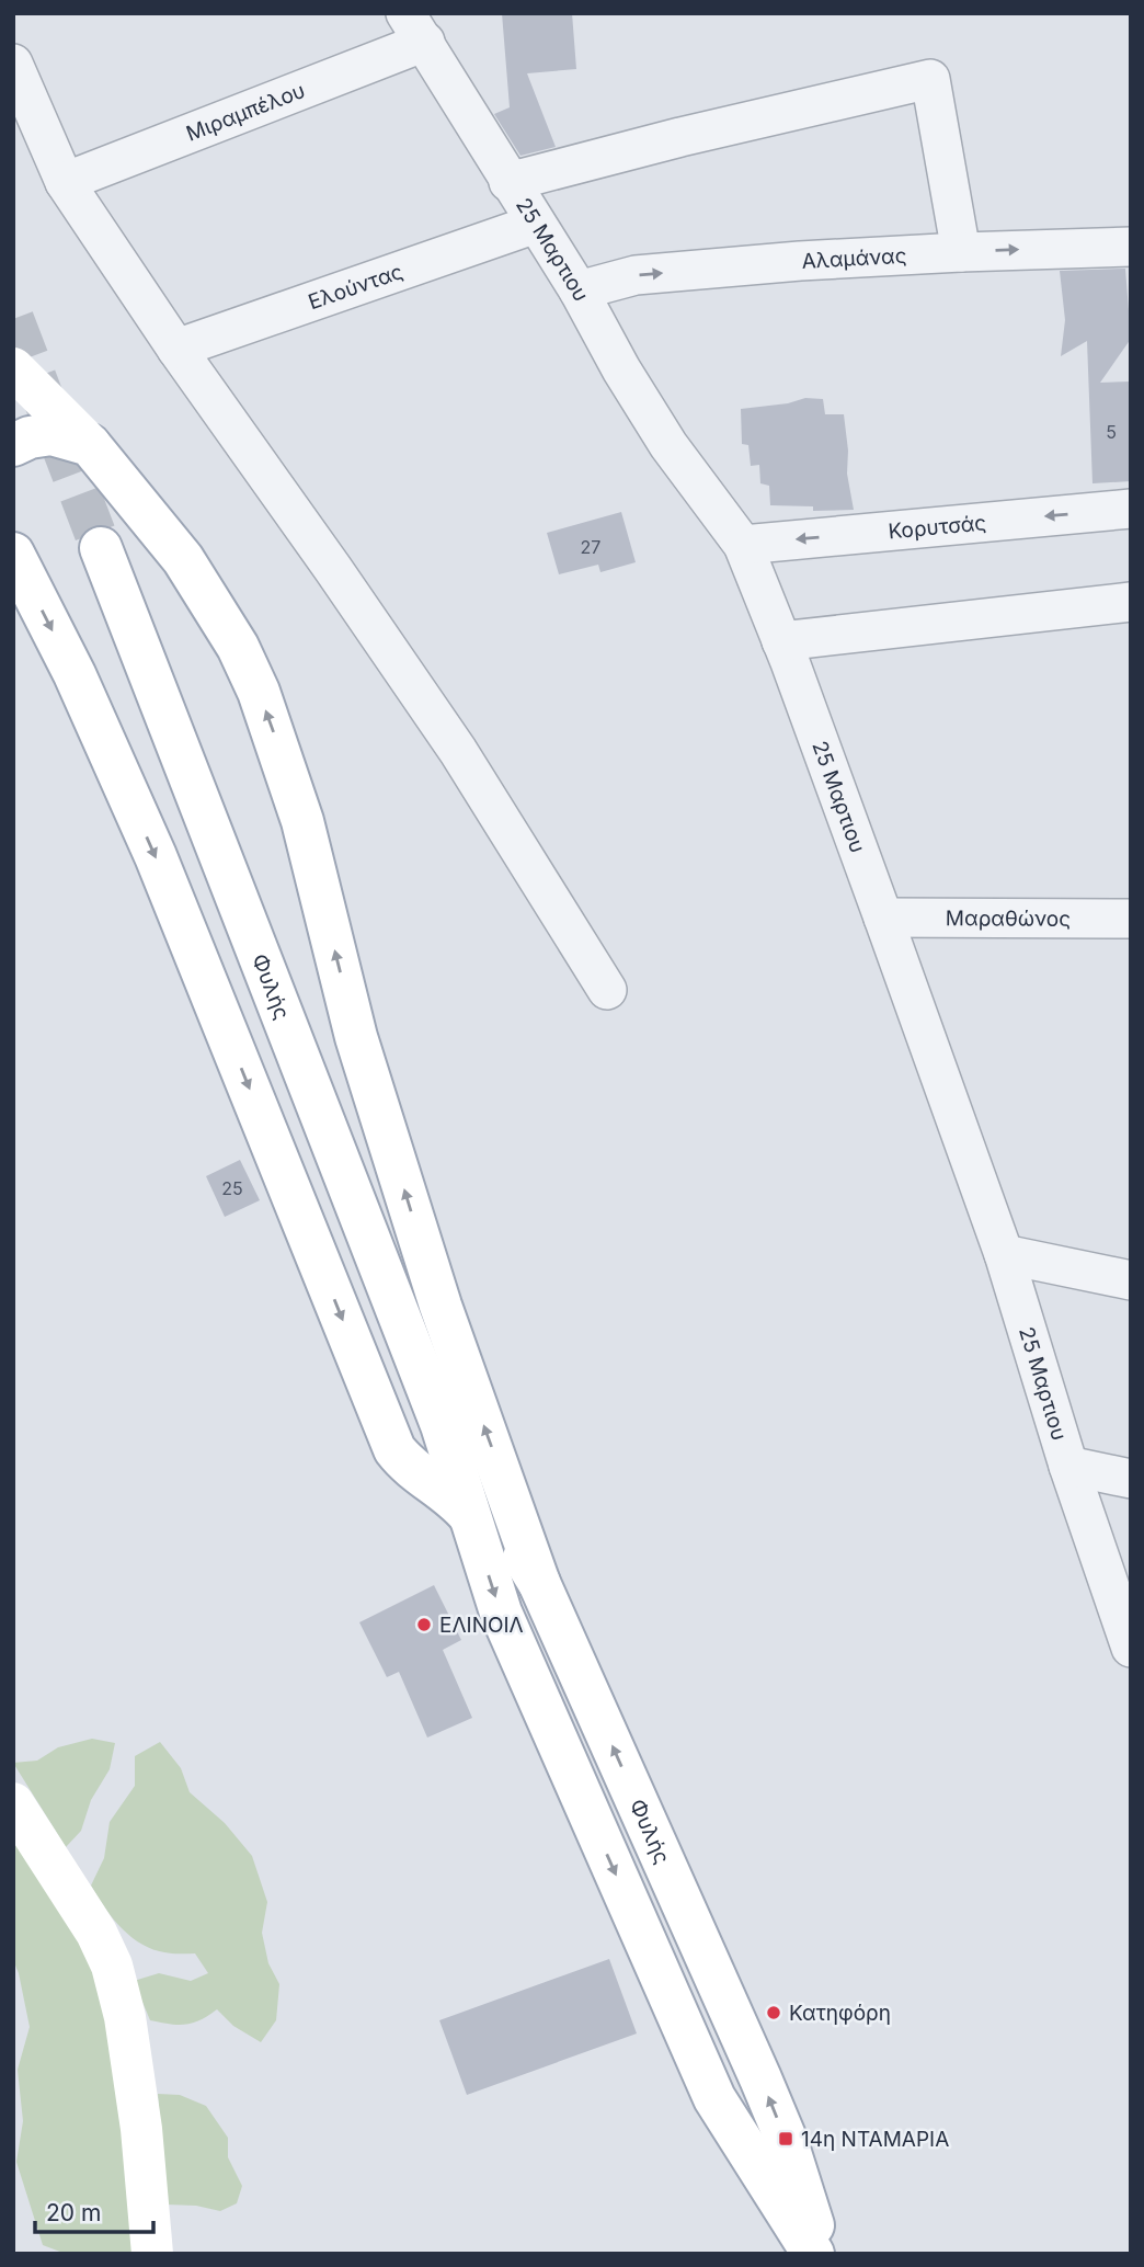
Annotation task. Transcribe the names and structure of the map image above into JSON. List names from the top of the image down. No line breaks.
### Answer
{"streets":{"main road":["Φυλής"],"street":["Μιραμπέλου","25 Μαρτιου","Αλαμάνας","Ελούντας","Κορυτσάς","Μαραθώνος"]},"crossings":[["Μιραμπέλου","25 Μαρτιου"],["25 Μαρτιου","Αλαμάνας"],["25 Μαρτιου","Ελούντας"],["25 Μαρτιου","Κορυτσάς"],["25 Μαρτιου","Μαραθώνος"]],"one_way":["Αλαμάνας"],"places":{"other":["ΕΛΙΝΟΙΛ","Κατηφόρη"],"transit":["14η ΝΤΑΜΑΡΙΑ"]},"house_numbers":["5","27","25"],"scale_bar":"20 m"}
